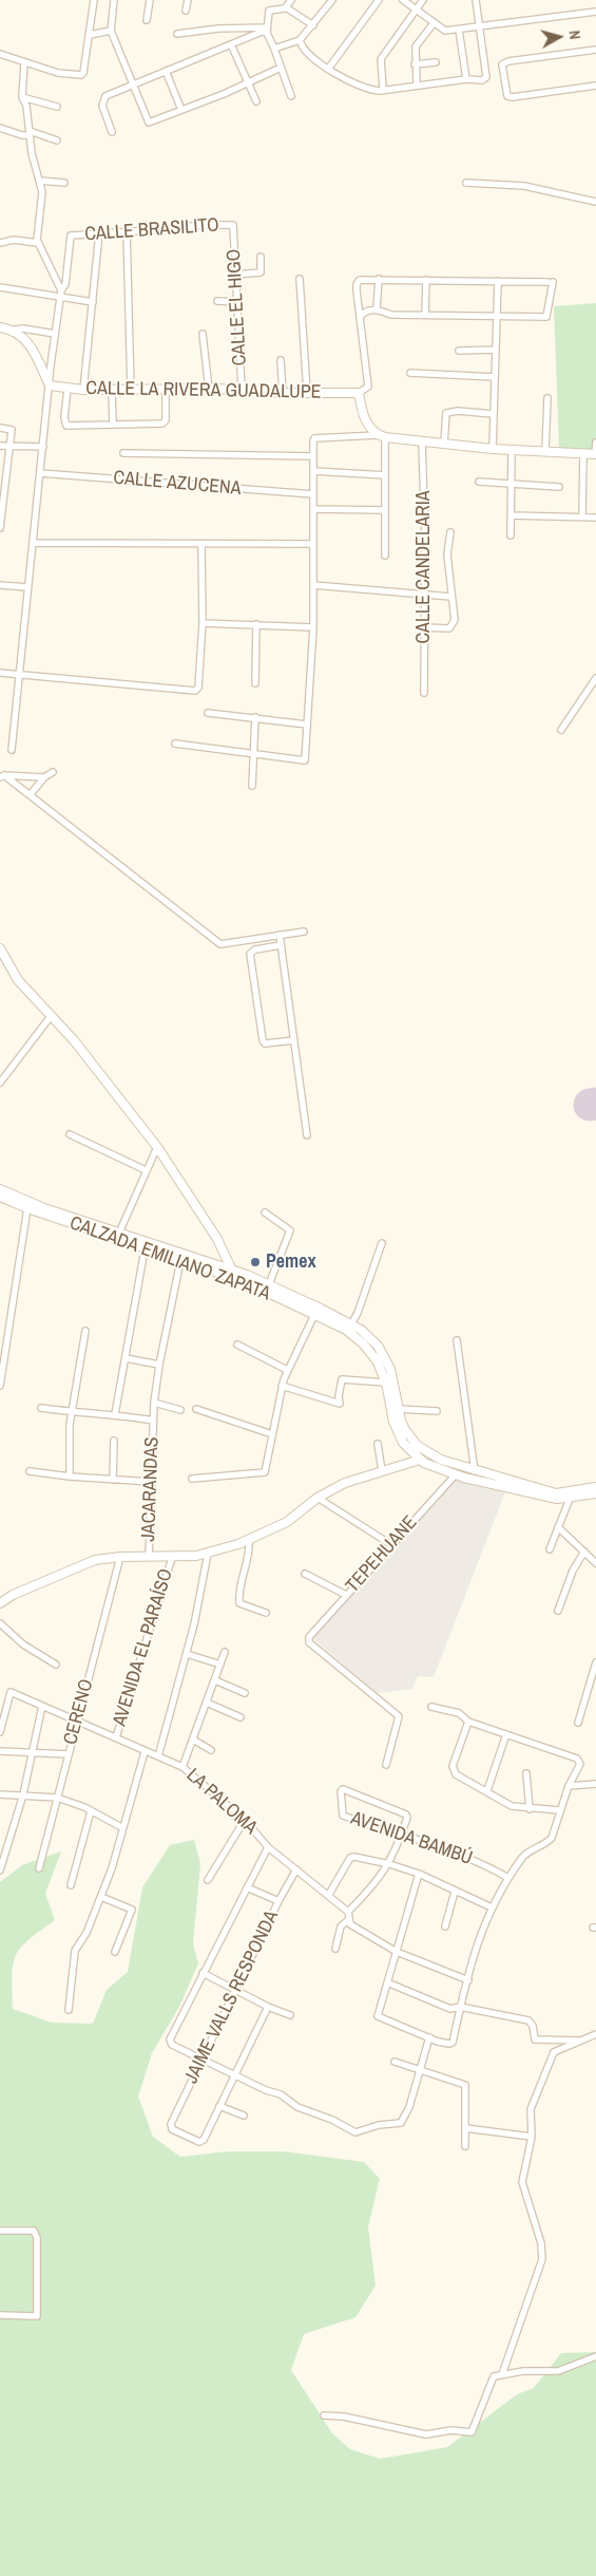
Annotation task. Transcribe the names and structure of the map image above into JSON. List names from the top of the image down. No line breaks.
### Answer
{"streets":{"street":["CALLE BRASILITO","CALLE EL HIGO","CALLE LA RIVERA GUADALUPE","CALLE AZUCENA","CALLE CANDELARIA","CALZADA EMILIANO ZAPATA","JACARANDAS","TEPEHUANE","AVENIDA EL PARAÍSO","CERENO","LA PALOMA","AVENIDA BAMBÚ","JAIME VALLS RESPONDA"]},"crossings":[["CALLE BRASILITO","CALLE EL HIGO"],["CALLE EL HIGO","CALLE LA RIVERA GUADALUPE"],["CALZADA EMILIANO ZAPATA","JACARANDAS"],["CALZADA EMILIANO ZAPATA","TEPEHUANE"],["AVENIDA EL PARAÍSO","LA PALOMA"],["CERENO","LA PALOMA"],["LA PALOMA","JAIME VALLS RESPONDA"]],"places":["Pemex"],"north":"right"}
